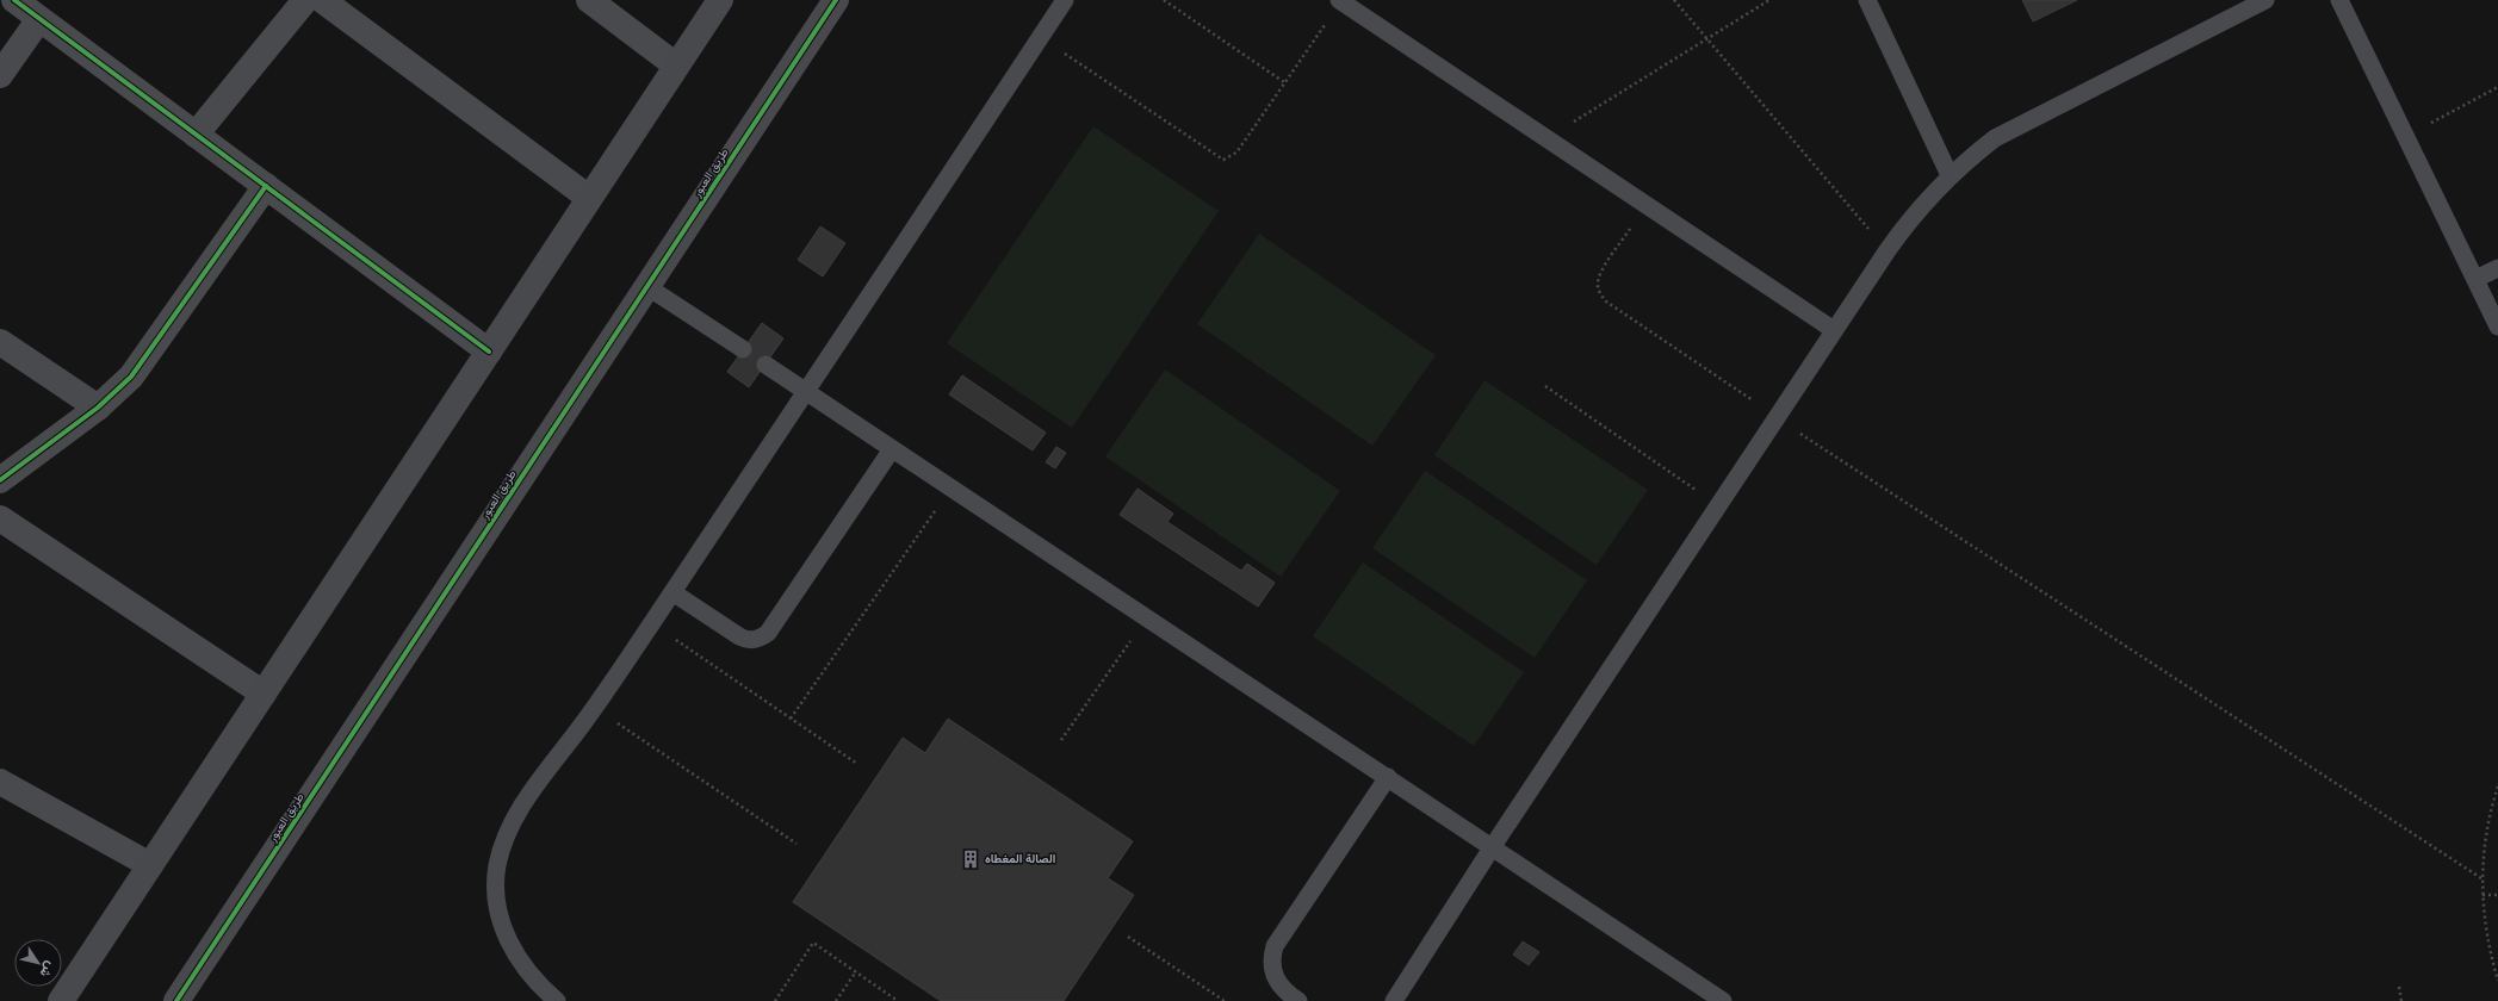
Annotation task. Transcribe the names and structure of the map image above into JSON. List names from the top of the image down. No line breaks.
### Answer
{"streets":{"street":["طريق العبور"]},"places":{"building":["الصالة المغطاه"]},"north":"bottom right"}
